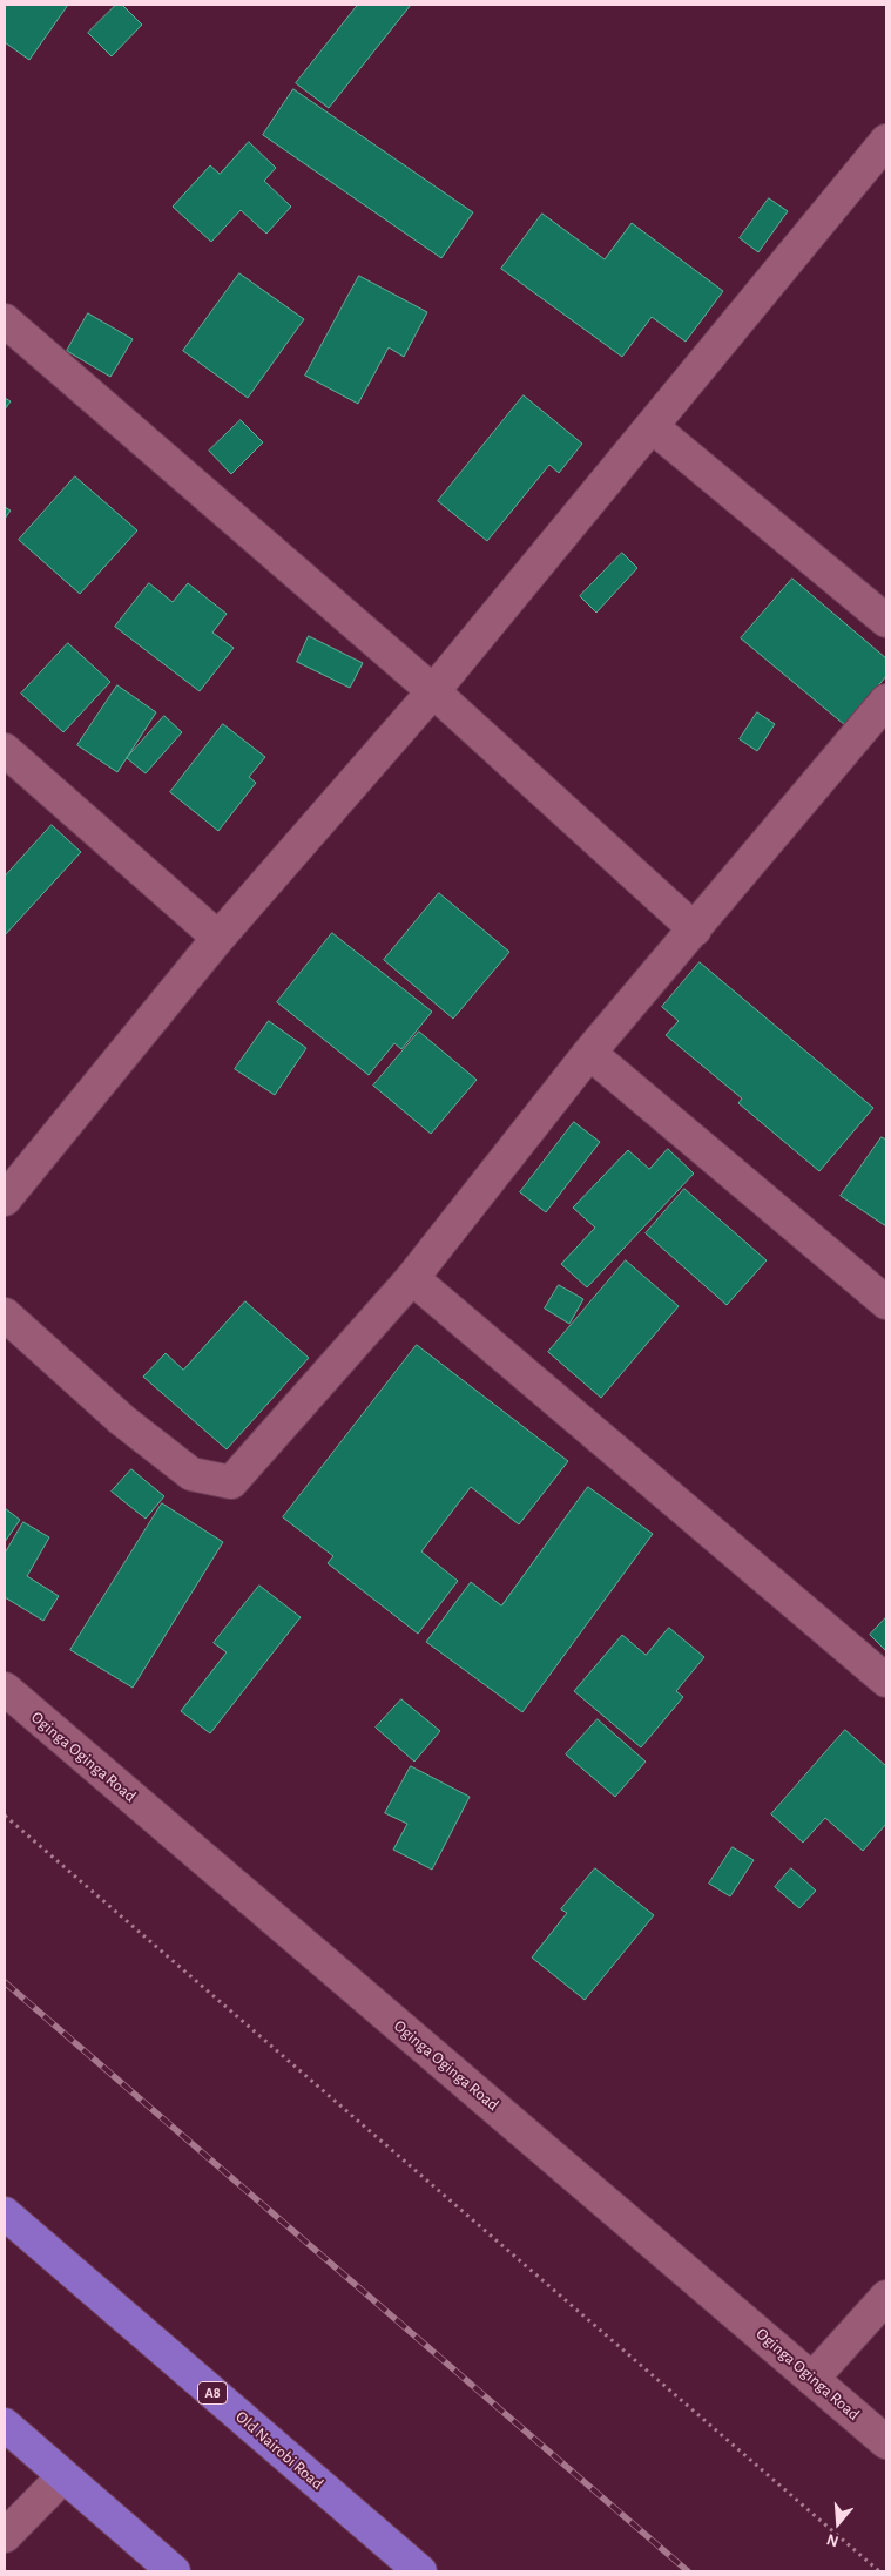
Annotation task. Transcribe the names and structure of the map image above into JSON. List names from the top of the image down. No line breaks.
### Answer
{"streets":{"highway":["A8","Old Nairobi Road"],"street":["Oginga Oginga Road"]},"north":"bottom"}
